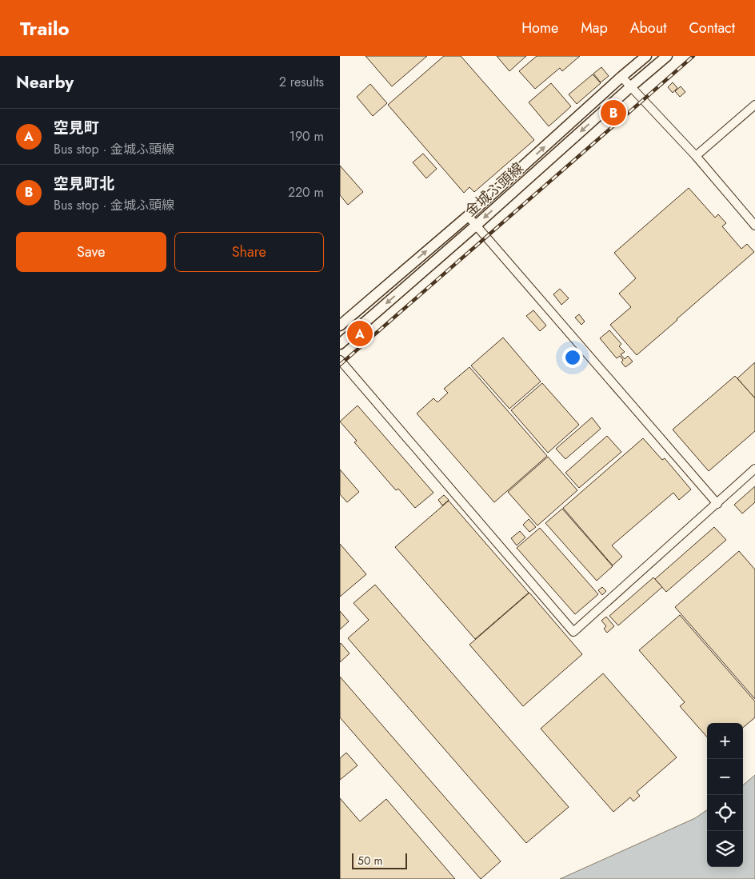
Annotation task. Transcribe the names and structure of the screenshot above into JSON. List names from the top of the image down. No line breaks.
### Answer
{"streets":{"main road":["金城ふ頭線"]},"scale_bar":"50 m","page":{"header":"Trailo","nav":["Home","Map","About","Contact"],"heading":["Nearby","2 results"],"pins":["B","A"],"list":[{"mark":"A","name":"空見町","note":"Bus stop · 金城ふ頭線","value":"190 m"},{"mark":"B","name":"空見町北","note":"Bus stop · 金城ふ頭線","value":"220 m"}],"buttons":["Save","Share"],"map_buttons":["+","−"],"scale":"50 m"}}
